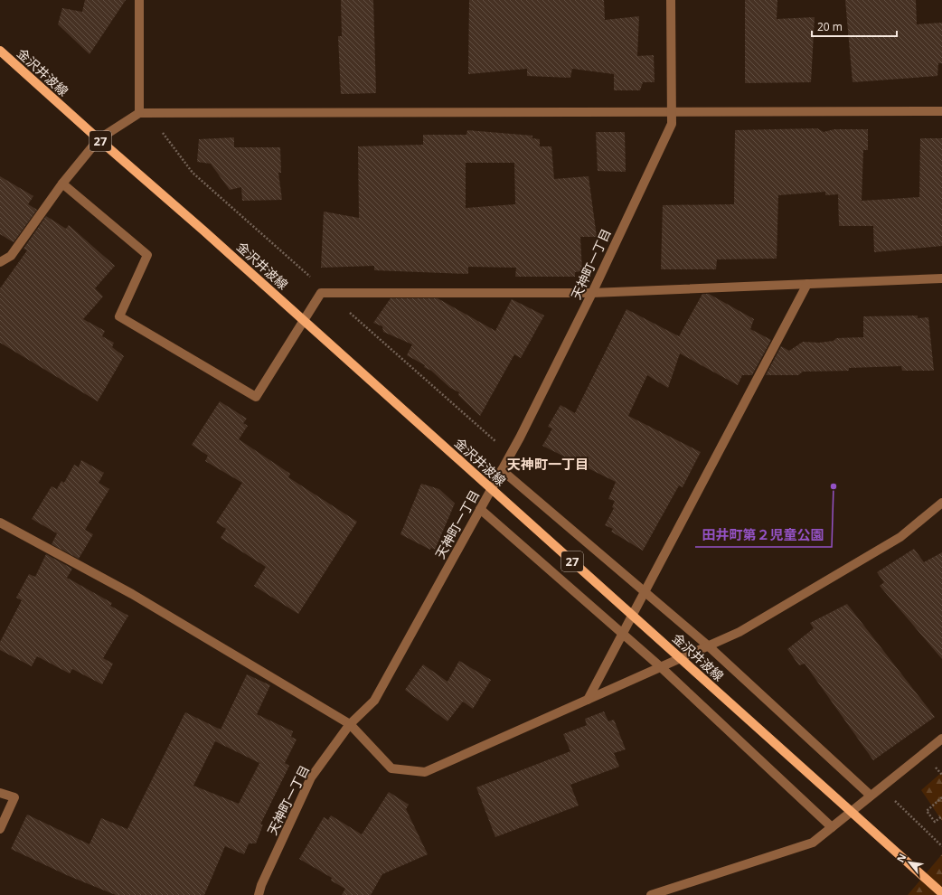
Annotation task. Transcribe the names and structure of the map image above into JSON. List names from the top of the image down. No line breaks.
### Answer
{"streets":{"main road":["金沢井波線","27"],"street":["天神町一丁目"]},"districts":["天神町一丁目"],"places":["田井町第２児童公園"],"scale_bar":"20 m","north":"top left"}
